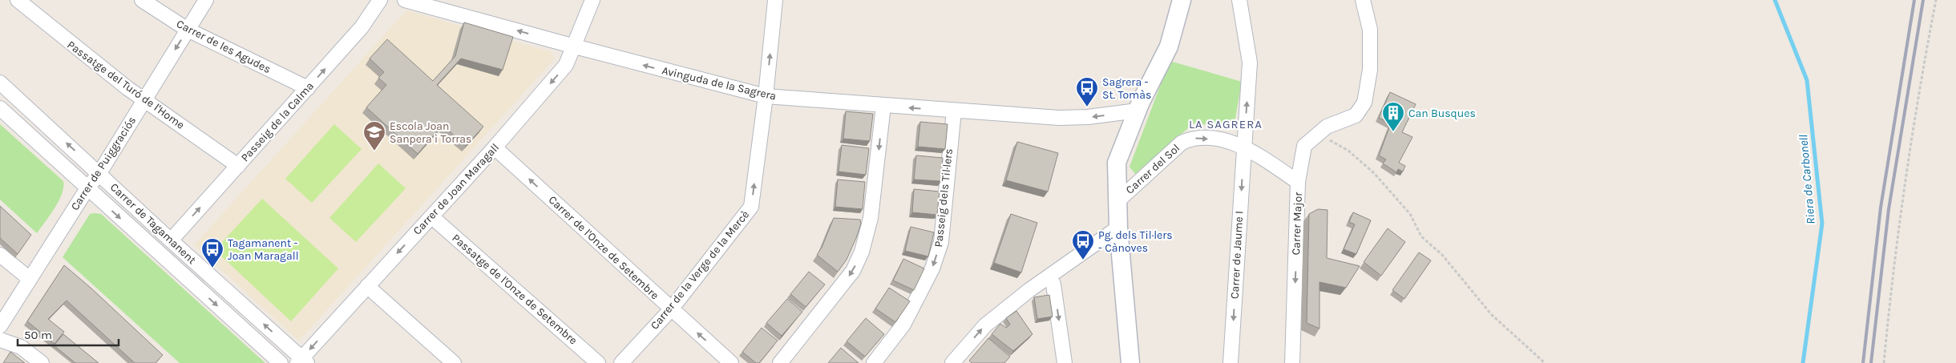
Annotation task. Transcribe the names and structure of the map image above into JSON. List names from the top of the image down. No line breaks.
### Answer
{"streets":{"street":["Carrer de les Agudes","Avinguda de la Sagrera","Passatge del Turó de l'Home","Passeig de la Calma","Carrer de Puiggraciós","Carrer del Sol","Carrer de Joan Maragall","Passeig dels Til·lers","Carrer de Tagamanent","Carrer Major","Carrer de l'Onze de Setembre","Carrer de Jaume I","Carrer de la Verge de la Mercè","Passatge de l'Onze de Setembre"]},"crossings":[["Carrer de les Agudes","Passeig de la Calma"],["Carrer de les Agudes","Carrer de Puiggraciós"],["Avinguda de la Sagrera","Carrer de Joan Maragall"],["Avinguda de la Sagrera","Passeig dels Til·lers"],["Avinguda de la Sagrera","Carrer de la Verge de la Mercè"],["Passatge del Turó de l'Home","Passeig de la Calma"],["Passatge del Turó de l'Home","Carrer de Puiggraciós"],["Passeig de la Calma","Carrer de Tagamanent"],["Carrer de Puiggraciós","Carrer de Tagamanent"],["Carrer del Sol","Carrer Major"],["Carrer del Sol","Carrer de Jaume I"],["Carrer de Joan Maragall","Carrer de Tagamanent"],["Carrer de Joan Maragall","Carrer de l'Onze de Setembre"],["Carrer de Joan Maragall","Passatge de l'Onze de Setembre"],["Carrer de l'Onze de Setembre","Carrer de la Verge de la Mercè"]],"one_way":["Avinguda de la Sagrera","Passeig de la Calma","Carrer del Sol","Carrer de Joan Maragall","Carrer Major","Carrer de l'Onze de Setembre"],"districts":["LA SAGRERA"],"water":["Riera de Carbonell"],"places":{"bus stop":["Sagrera - St. Tomàs","Pg. dels Til·lers - Cànoves","Tagamanent - Joan Maragall"],"building":["Can Busques"],"school or university":["Escola Joan Sanpera i Torras"]},"scale_bar":"50 m"}
